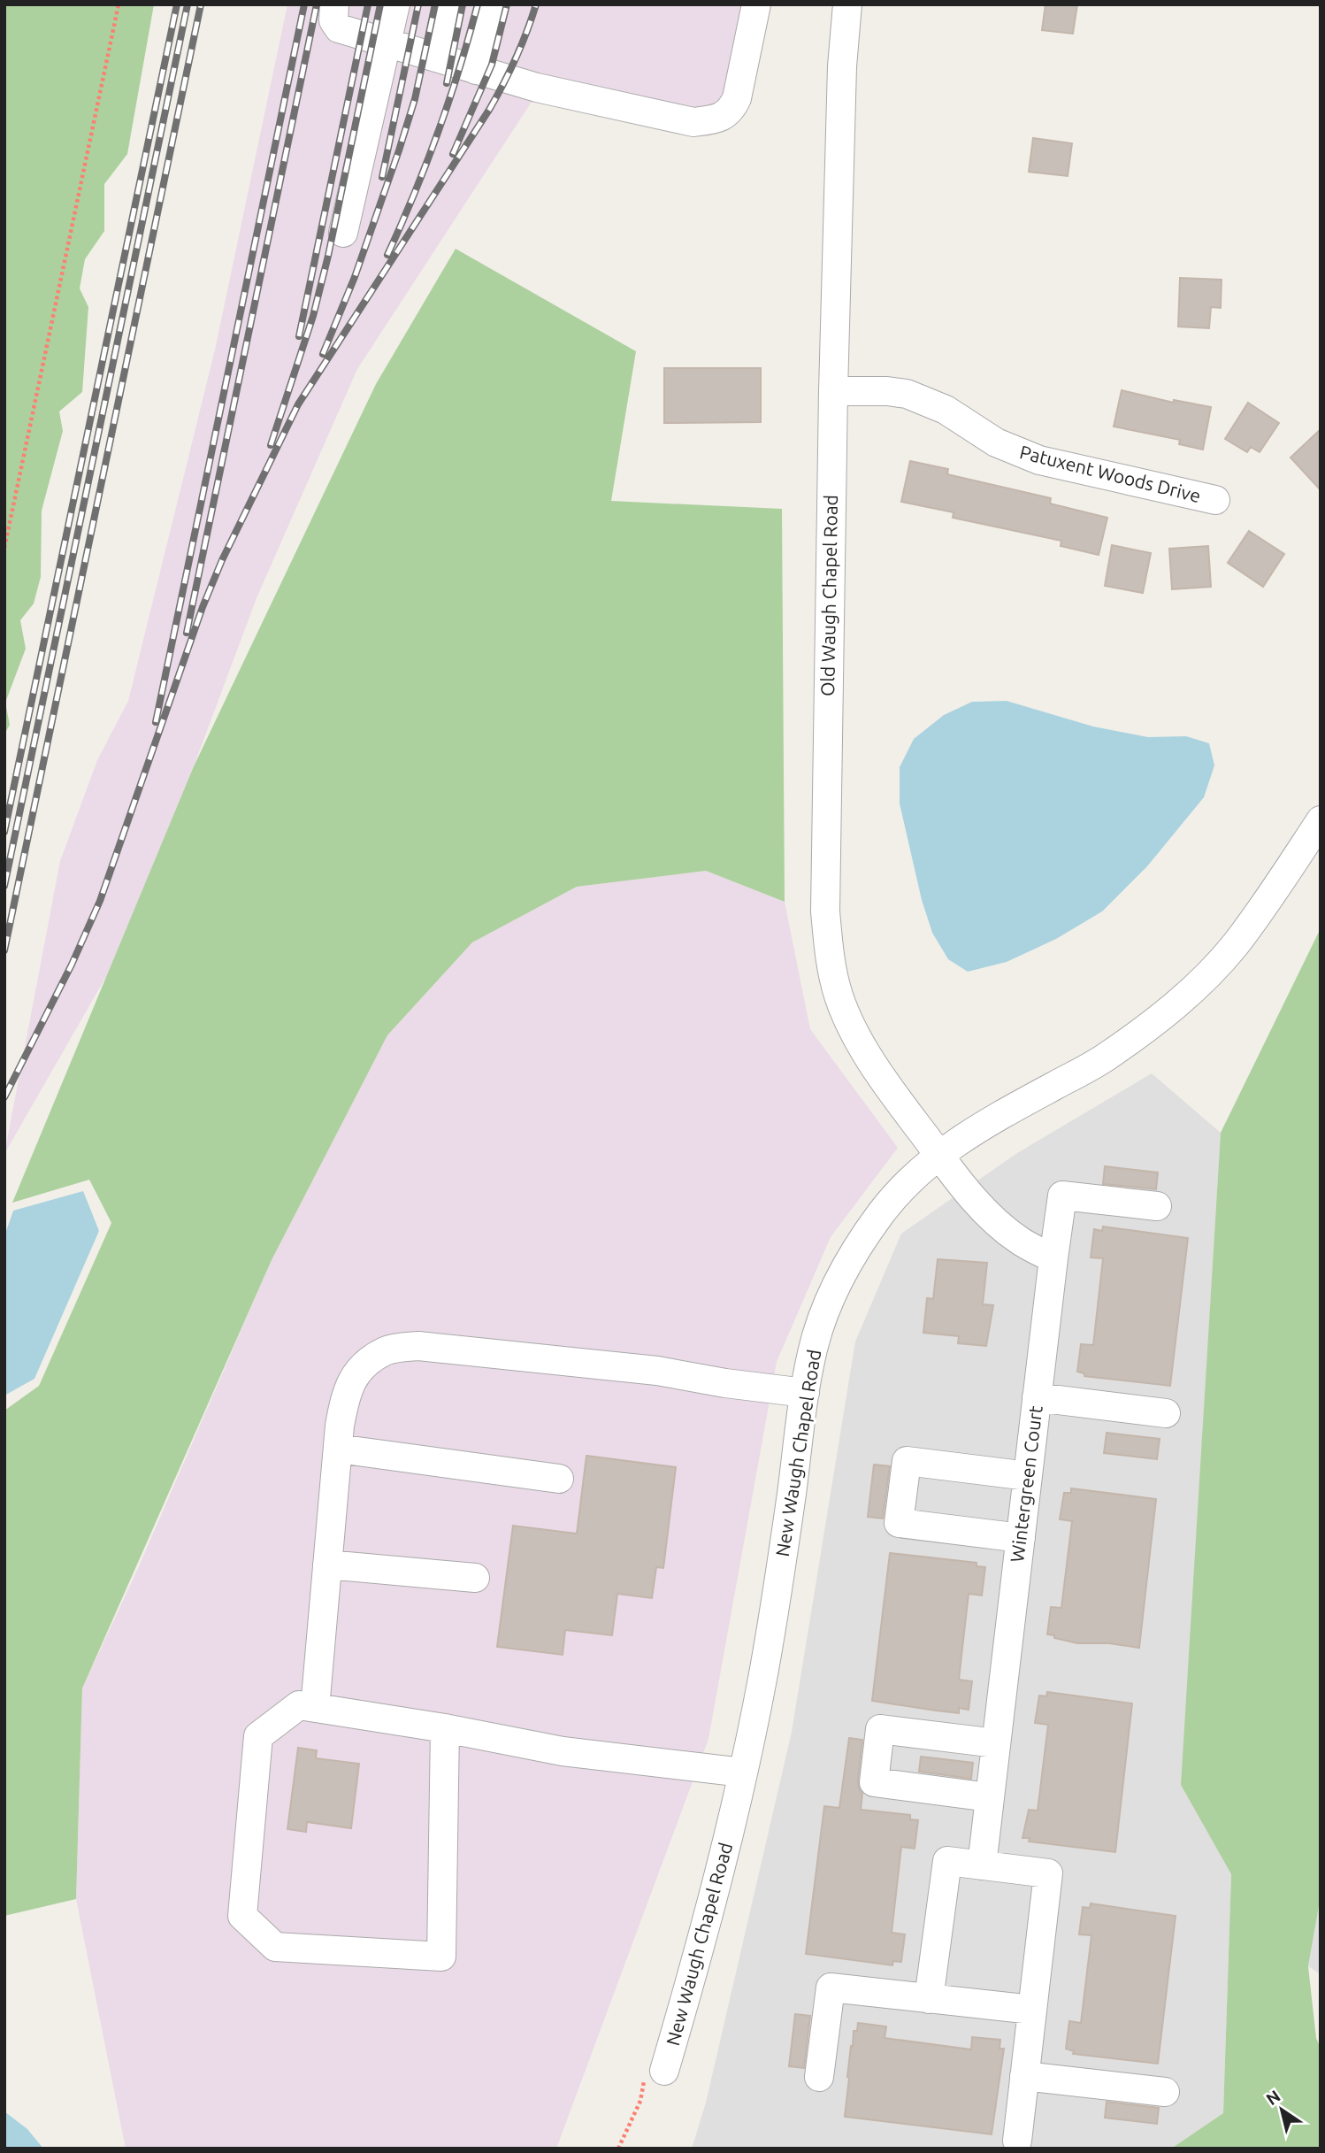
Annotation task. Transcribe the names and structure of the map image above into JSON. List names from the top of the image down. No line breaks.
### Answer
{"streets":{"street":["Patuxent Woods Drive","Old Waugh Chapel Road","New Waugh Chapel Road","Wintergreen Court"]},"crossings":[["Patuxent Woods Drive","Old Waugh Chapel Road"],["Old Waugh Chapel Road","New Waugh Chapel Road"]],"north":"top left"}
